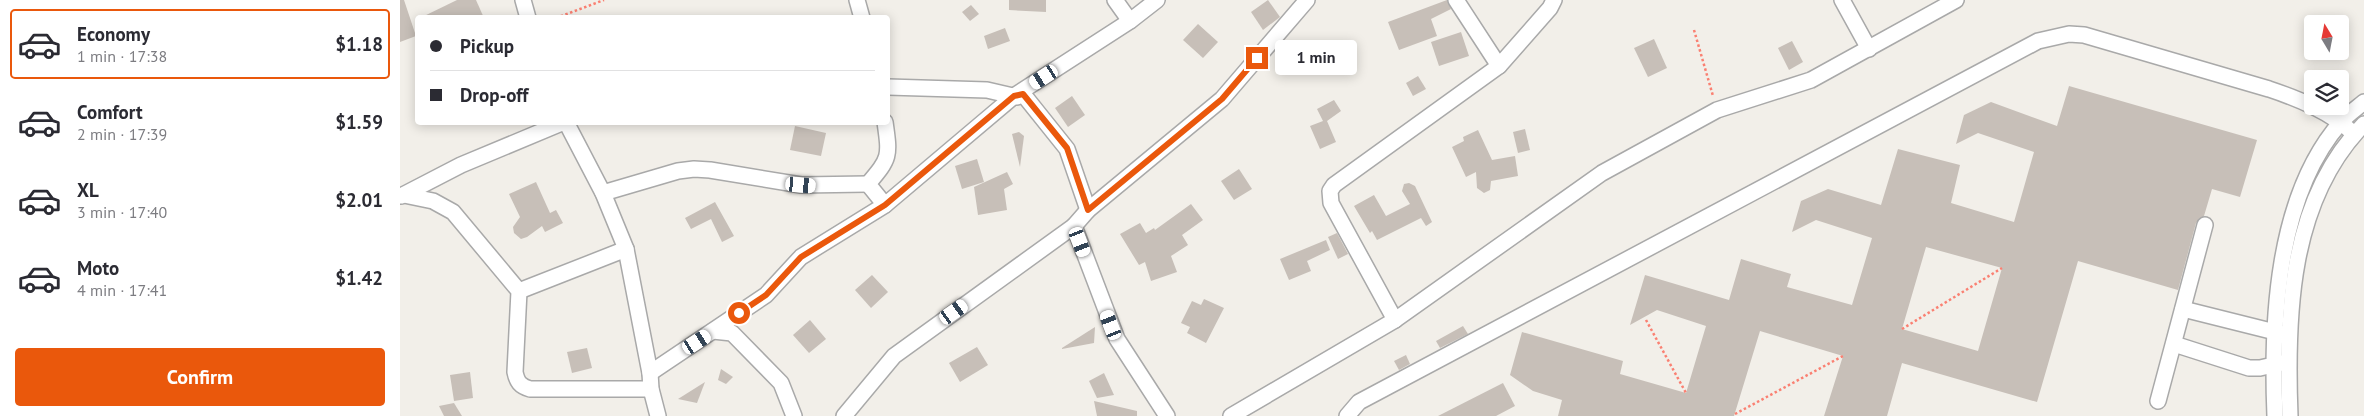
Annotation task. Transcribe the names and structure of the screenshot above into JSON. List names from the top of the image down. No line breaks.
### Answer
{"north":"top","page":{"list":[{"name":"Economy","note":"1 min · 17:38","value":"$1.18"},{"name":"Comfort","note":"2 min · 17:39","value":"$1.59"},{"name":"XL","note":"3 min · 17:40","value":"$2.01"},{"name":"Moto","note":"4 min · 17:41","value":"$1.42"}],"banner":["Pickup","Drop-off"],"bubble":"1 min","buttons":"Confirm"}}
